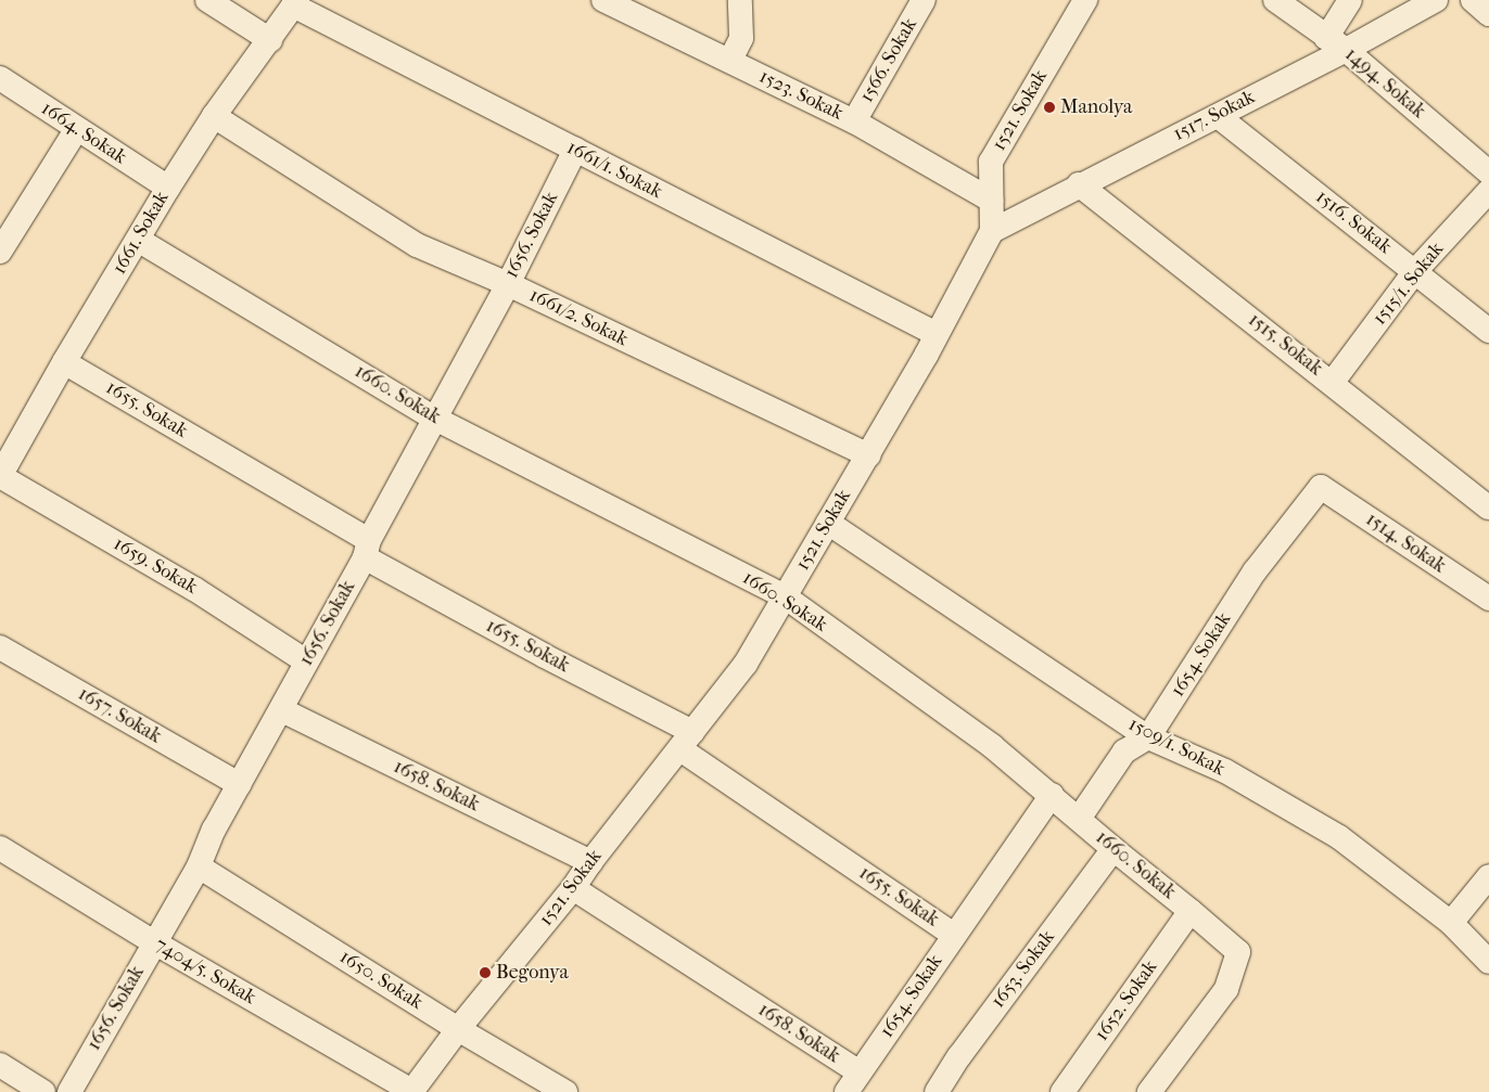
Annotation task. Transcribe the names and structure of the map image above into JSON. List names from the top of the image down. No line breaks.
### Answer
{"streets":{"street":["1566. Sokak","1494. Sokak","1523. Sokak","1521. Sokak","1517. Sokak","1664. Sokak","1661/1. Sokak","1516. Sokak","1661. Sokak","1656. Sokak","1515/1. Sokak","1661/2. Sokak","1515. Sokak","1660. Sokak","1655. Sokak","1514. Sokak","1659. Sokak","1654. Sokak","1657. Sokak","1509/1. Sokak","1658. Sokak","1653. Sokak","7404/5. Sokak","1650. Sokak","1652. Sokak"]},"crossings":[["1566. Sokak","1523. Sokak"],["1494. Sokak","1517. Sokak"],["1523. Sokak","1521. Sokak"],["1521. Sokak","1517. Sokak"],["1521. Sokak","1661/1. Sokak"],["1521. Sokak","1661/2. Sokak"],["1521. Sokak","1660. Sokak"],["1521. Sokak","1655. Sokak"],["1521. Sokak","1509/1. Sokak"],["1521. Sokak","1658. Sokak"],["1521. Sokak","7404/5. Sokak"],["1521. Sokak","1650. Sokak"],["1517. Sokak","1516. Sokak"],["1517. Sokak","1515. Sokak"],["1664. Sokak","1661. Sokak"],["1661/1. Sokak","1661. Sokak"],["1661/1. Sokak","1656. Sokak"],["1516. Sokak","1515/1. Sokak"],["1661. Sokak","1661/2. Sokak"],["1661. Sokak","1660. Sokak"],["1661. Sokak","1655. Sokak"],["1661. Sokak","1659. Sokak"],["1656. Sokak","1661/2. Sokak"],["1656. Sokak","1660. Sokak"],["1656. Sokak","1655. Sokak"],["1656. Sokak","1659. Sokak"],["1656. Sokak","1657. Sokak"],["1656. Sokak","1658. Sokak"],["1656. Sokak","7404/5. Sokak"],["1656. Sokak","1650. Sokak"],["1515/1. Sokak","1515. Sokak"],["1660. Sokak","1654. Sokak"],["1660. Sokak","1653. Sokak"],["1660. Sokak","1652. Sokak"],["1655. Sokak","1654. Sokak"],["1514. Sokak","1654. Sokak"],["1654. Sokak","1509/1. Sokak"],["1654. Sokak","1658. Sokak"]],"places":["Manolya","Begonya"]}
